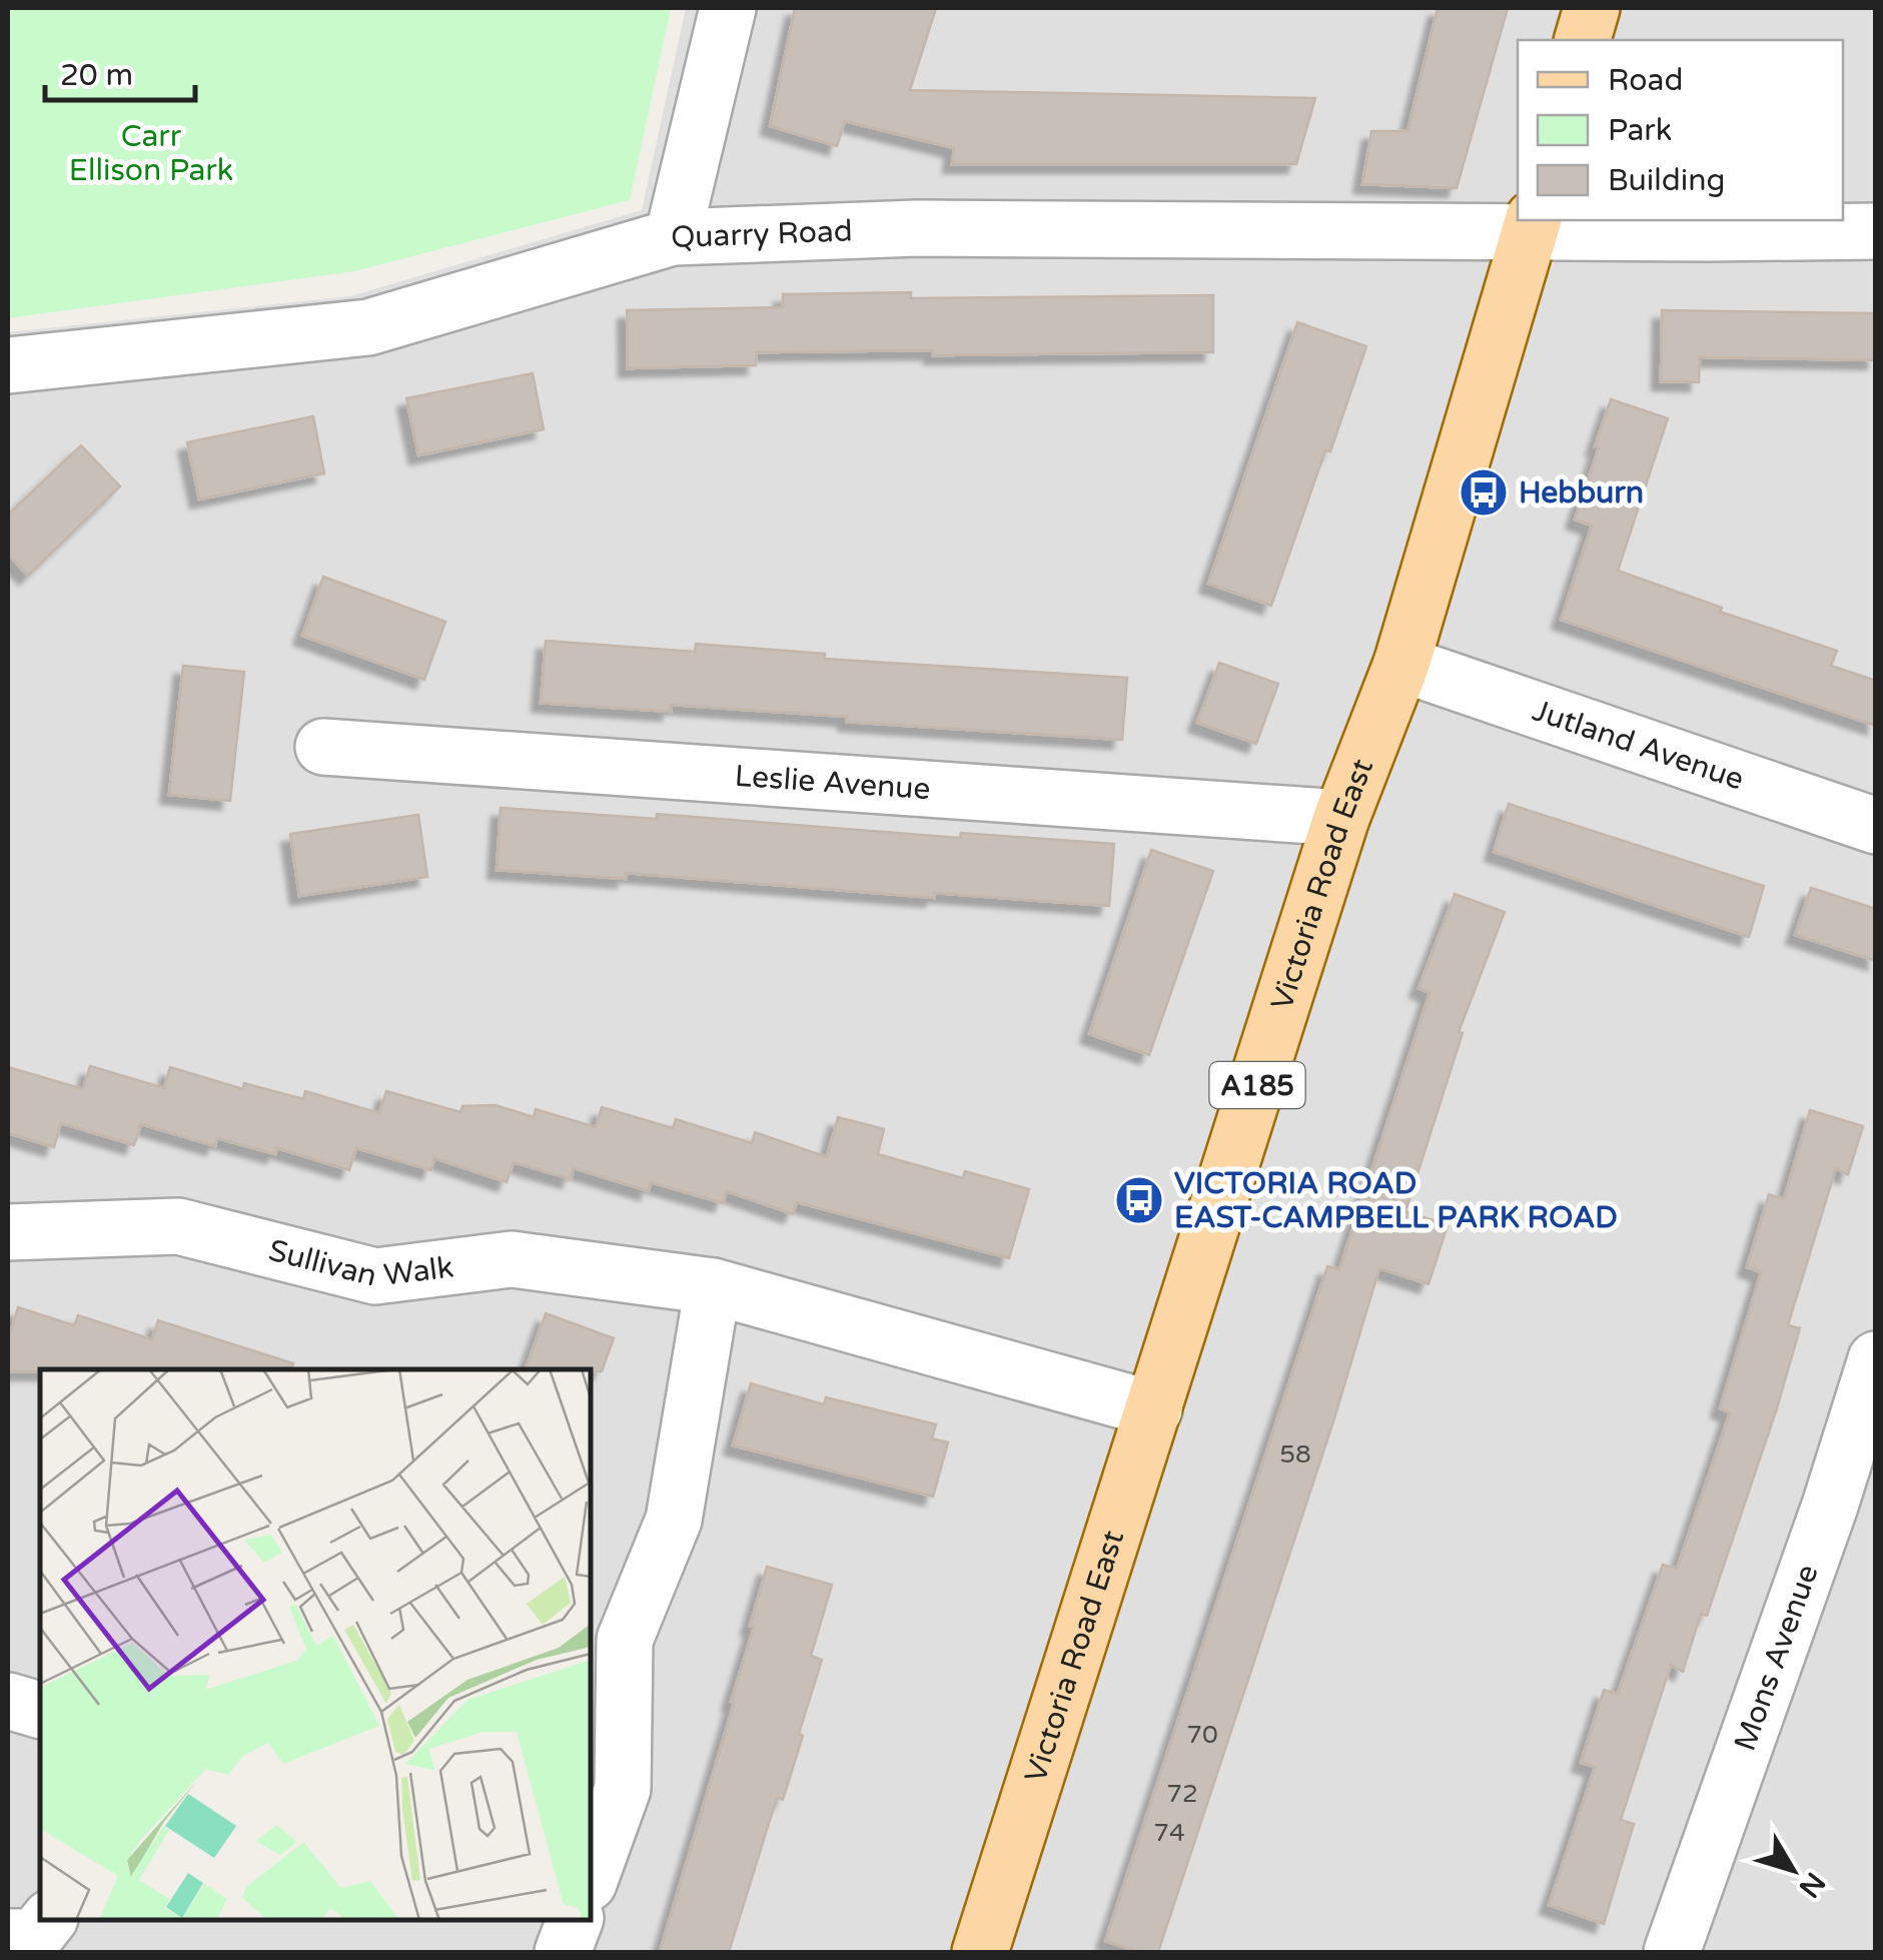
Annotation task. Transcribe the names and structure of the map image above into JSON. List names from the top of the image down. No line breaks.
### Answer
{"streets":{"main road":["Victoria Road East","A185"],"street":["Quarry Road","Jutland Avenue","Leslie Avenue","Sullivan Walk","Mons Avenue"]},"crossings":[["Quarry Road","Victoria Road East"],["Jutland Avenue","Victoria Road East"],["Leslie Avenue","Victoria Road East"],["Victoria Road East","Sullivan Walk"]],"parks":["Carr Ellison Park"],"places":{"bus stop":["Hebburn","VICTORIA ROAD EAST-CAMPBELL PARK ROAD"]},"house_numbers":["58","70","72","74"],"legend":["Road","Park","Building"],"scale_bar":"20 m","north":"bottom right"}
